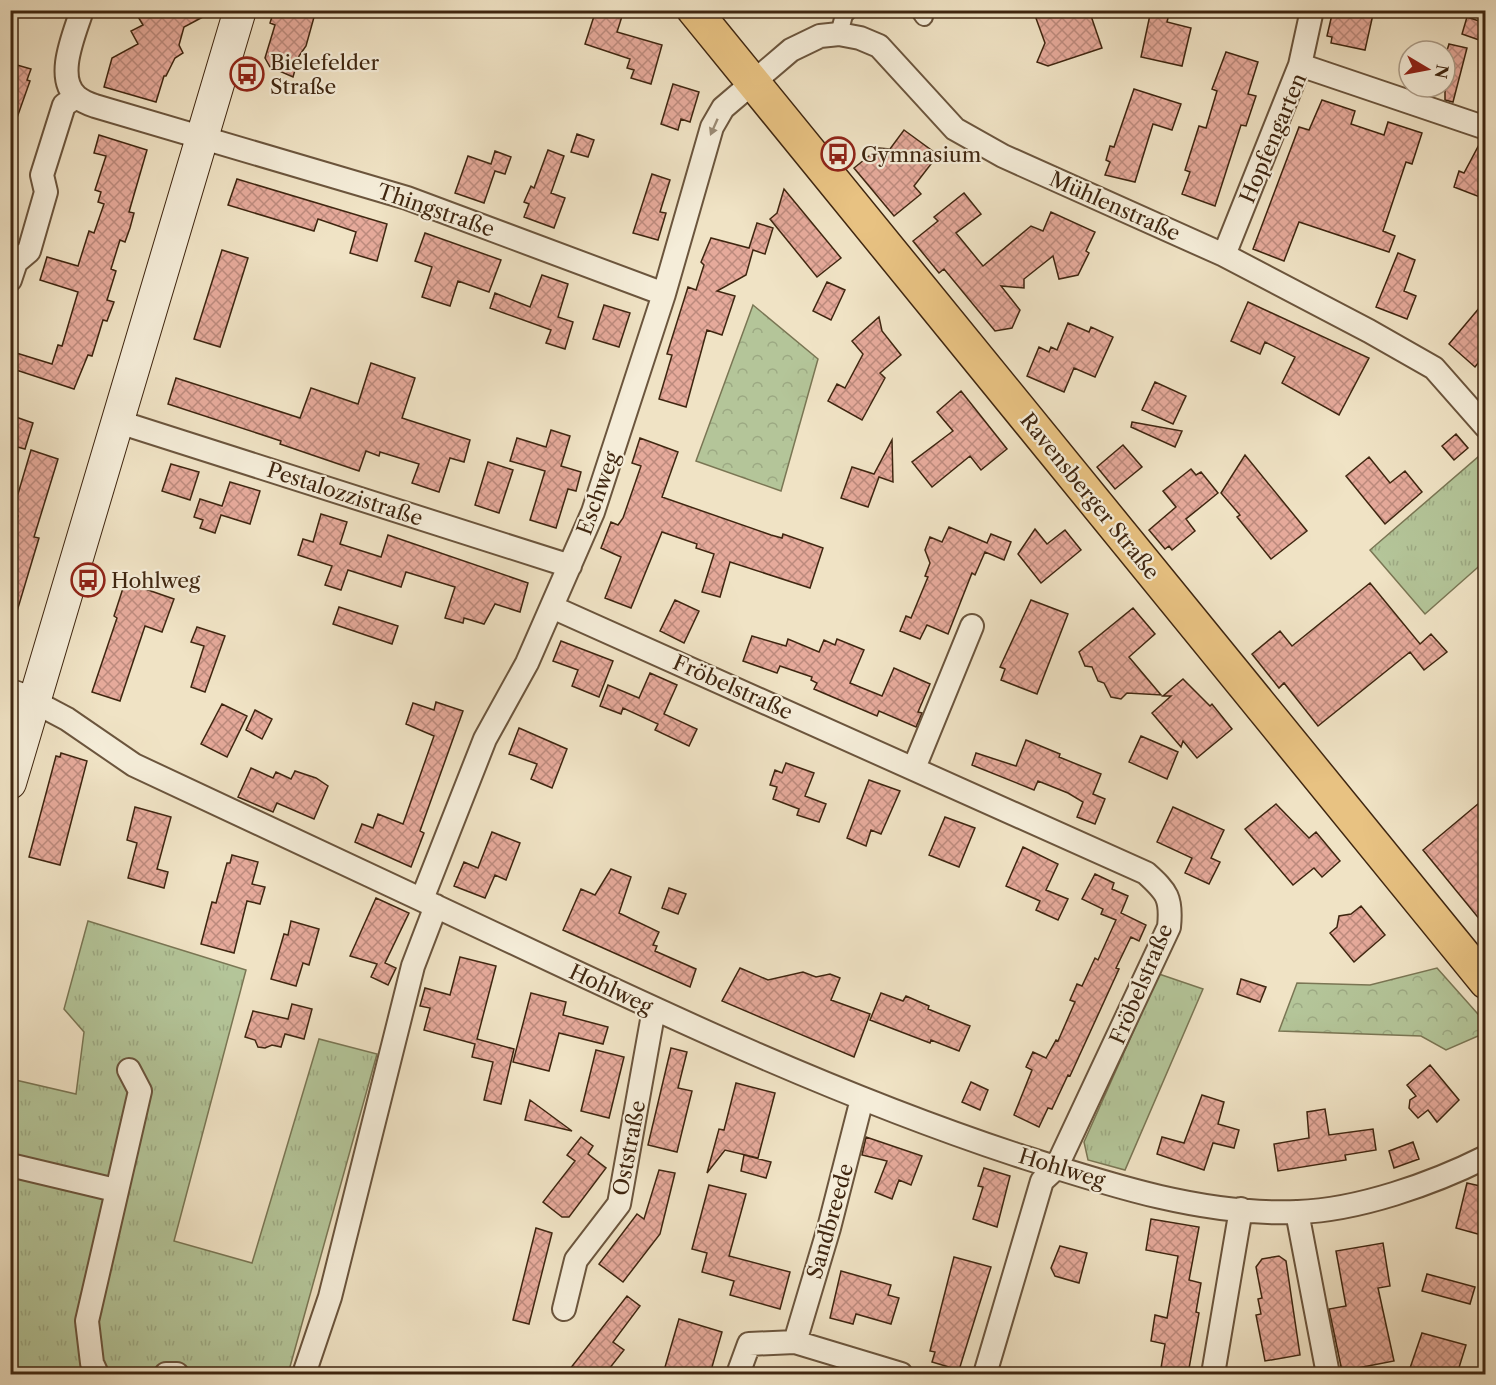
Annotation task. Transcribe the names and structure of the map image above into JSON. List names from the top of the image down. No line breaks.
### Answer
{"streets":{"main road":["Ravensberger Straße"],"street":["Hopfengarten","Mühlenstraße","Thingstraße","Eschweg","Pestalozzistraße","Fröbelstraße","Hohlweg","Oststraße","Sandbreede"]},"crossings":[["Hopfengarten","Mühlenstraße"],["Mühlenstraße","Eschweg"],["Mühlenstraße","Ravensberger Straße"],["Thingstraße","Eschweg"],["Eschweg","Pestalozzistraße"],["Eschweg","Ravensberger Straße"],["Eschweg","Fröbelstraße"],["Eschweg","Hohlweg"],["Fröbelstraße","Hohlweg"],["Hohlweg","Oststraße"],["Hohlweg","Sandbreede"]],"places":{"bus stop":["Bielefelder Straße","Gymnasium","Hohlweg"]},"north":"right"}
